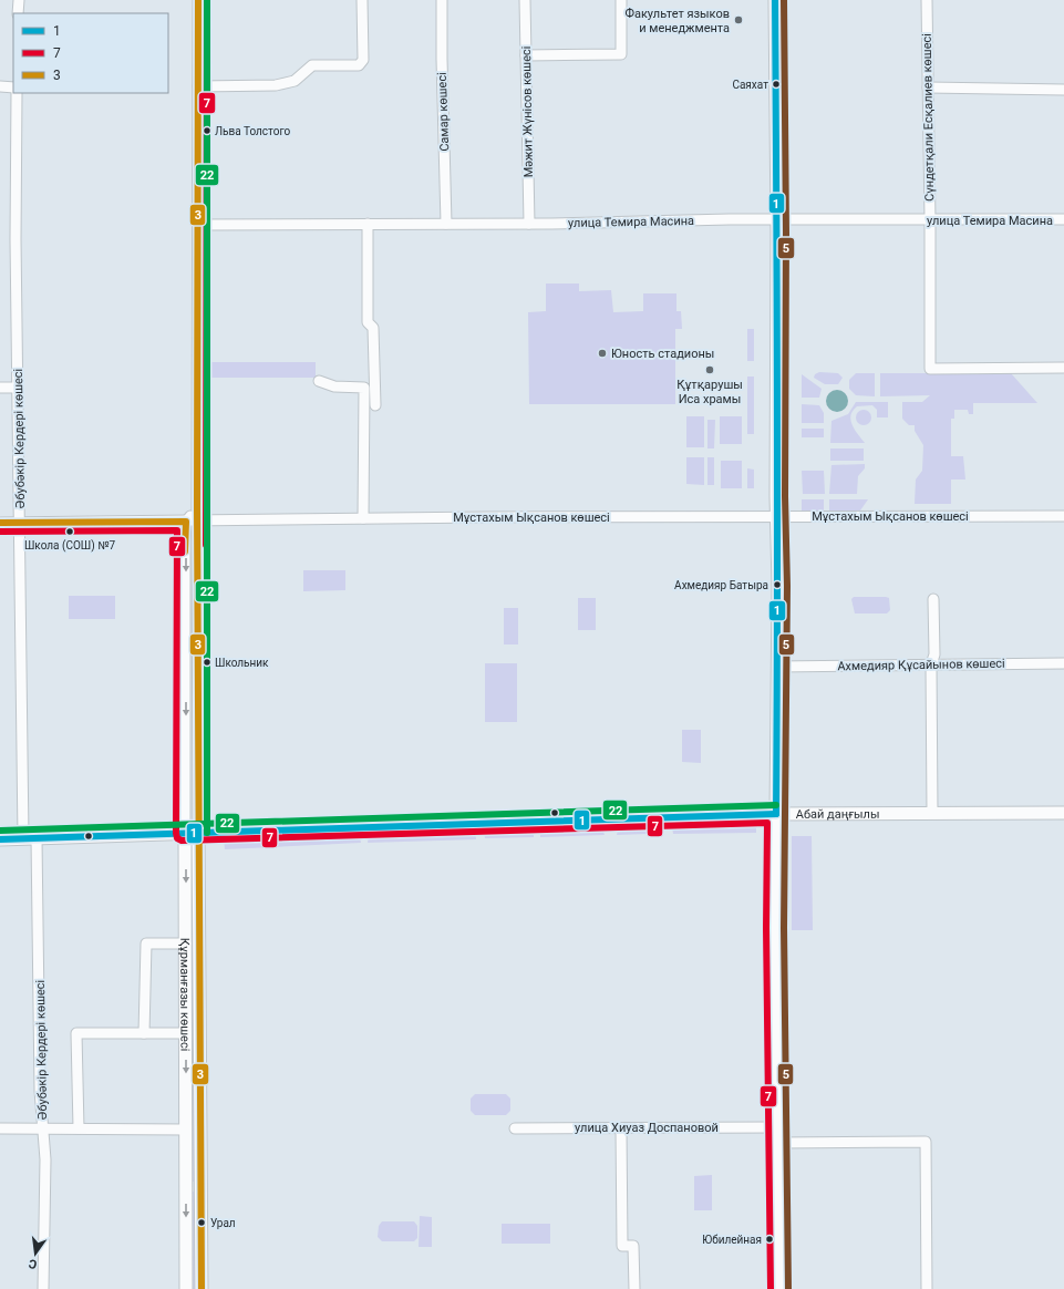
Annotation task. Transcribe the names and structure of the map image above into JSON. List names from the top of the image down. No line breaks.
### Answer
{"streets":{"main road":["Абай даңғылы","Құрманғазы көшесі"],"street":["Самар көшесі","Мәжит Жүнісов көшесі","Сүндетқали Есқалиев көшесі","улица Темира Масина","Әбубәкір Кердері көшесі","Мұстахым Ықсанов көшесі","Ахмедияр Құсайынов көшесі","улица Хиуаз Доспановой"]},"crossings":[["Самар көшесі","улица Темира Масина"],["Мәжит Жүнісов көшесі","улица Темира Масина"],["Сүндетқали Есқалиев көшесі","улица Темира Масина"],["улица Темира Масина","Құрманғазы көшесі"],["Әбубәкір Кердері көшесі","Мұстахым Ықсанов көшесі"],["Әбубәкір Кердері көшесі","Абай даңғылы"],["Мұстахым Ықсанов көшесі","Құрманғазы көшесі"],["Абай даңғылы","Құрманғазы көшесі"]],"places":["Факультет языков и менеджмента","Саяхат","Льва Толстого","Юность стадионы","Құтқарушы Иса храмы","Школа (СОШ) №7","Ахмедияр Батыра","Школьник","Урал","Юбилейная"],"lines":["transit line 1","transit line 7","transit line 3","transit line 22","transit line 5"],"legend":["1","7","3"],"north":"bottom"}
